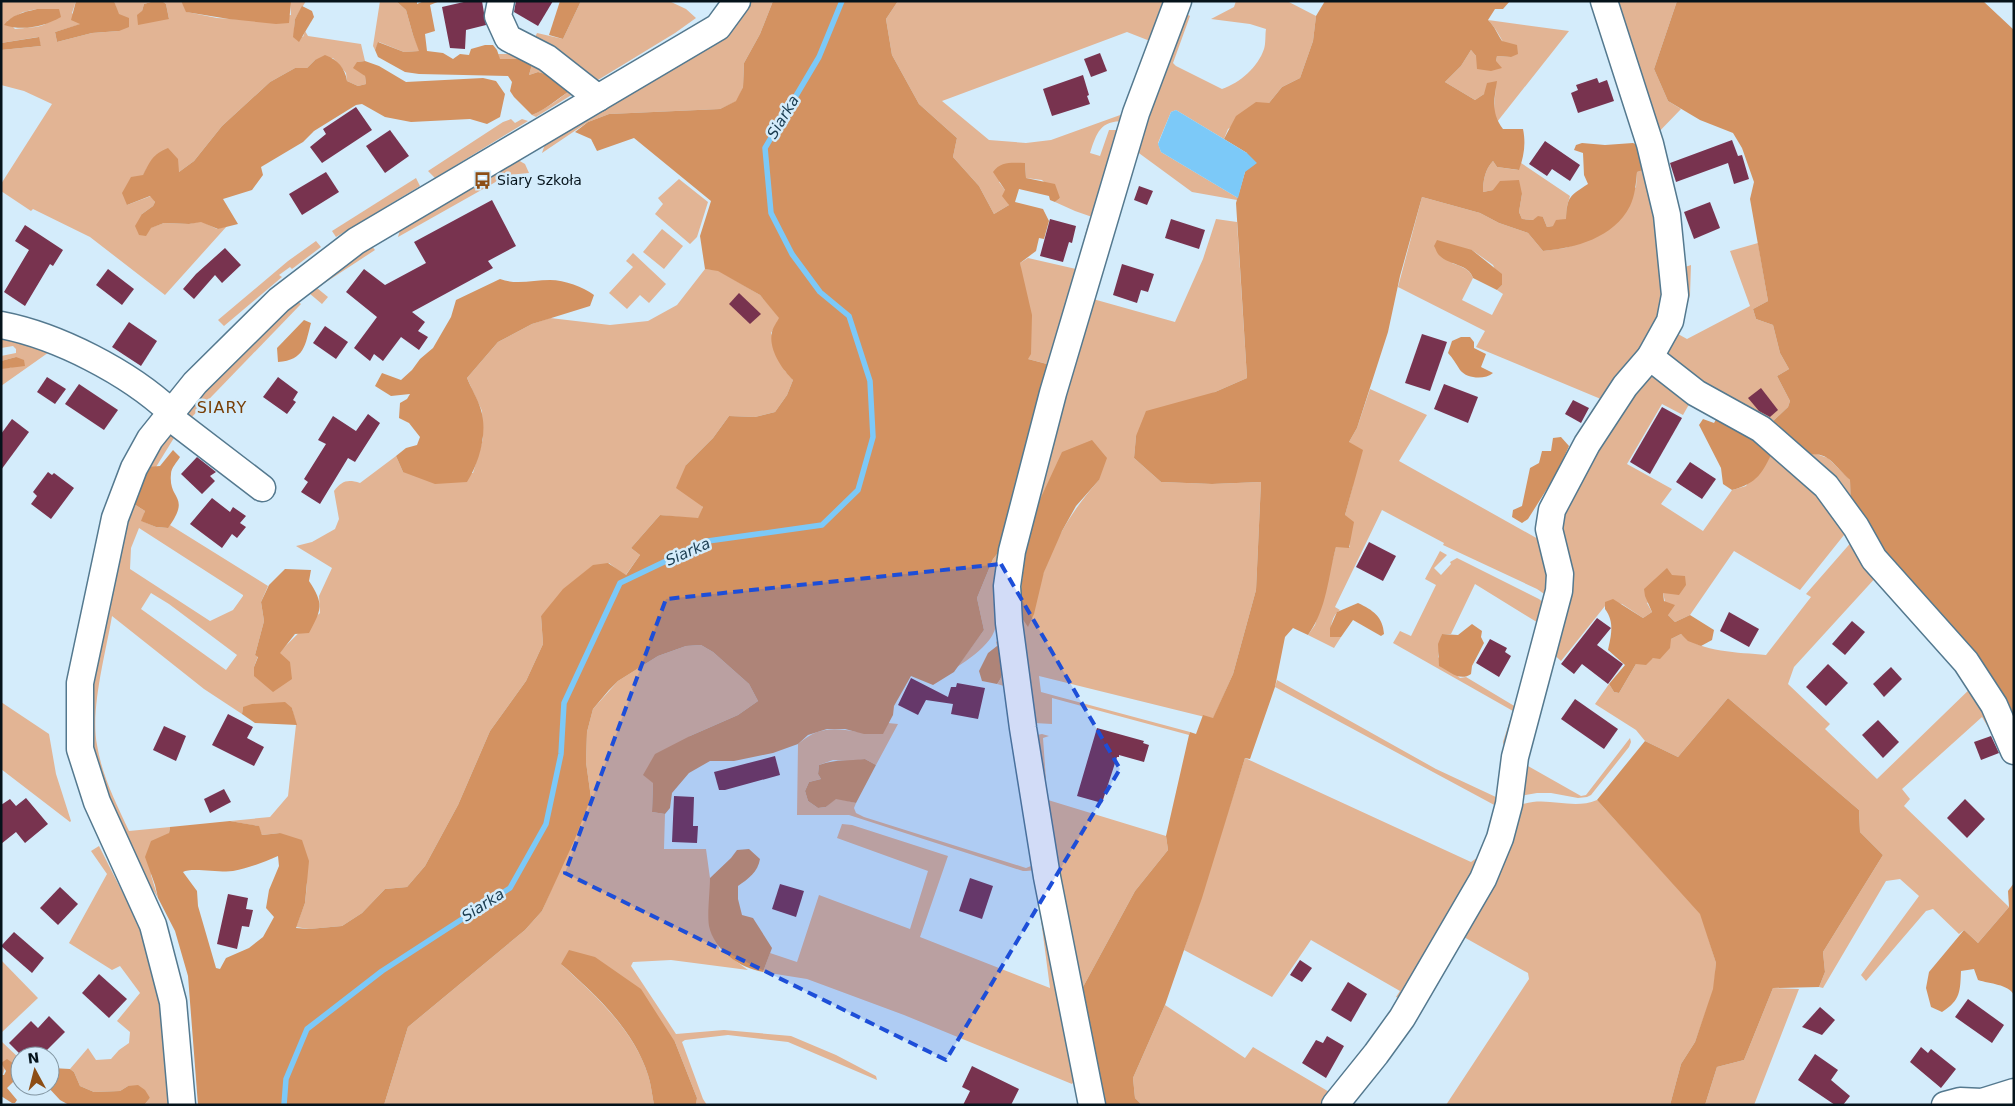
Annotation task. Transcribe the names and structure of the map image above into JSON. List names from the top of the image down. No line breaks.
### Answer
{"districts":["SIARY"],"water":["Siarka"],"places":{"bus stop":["Siary Szkoła"]},"north":"top"}
